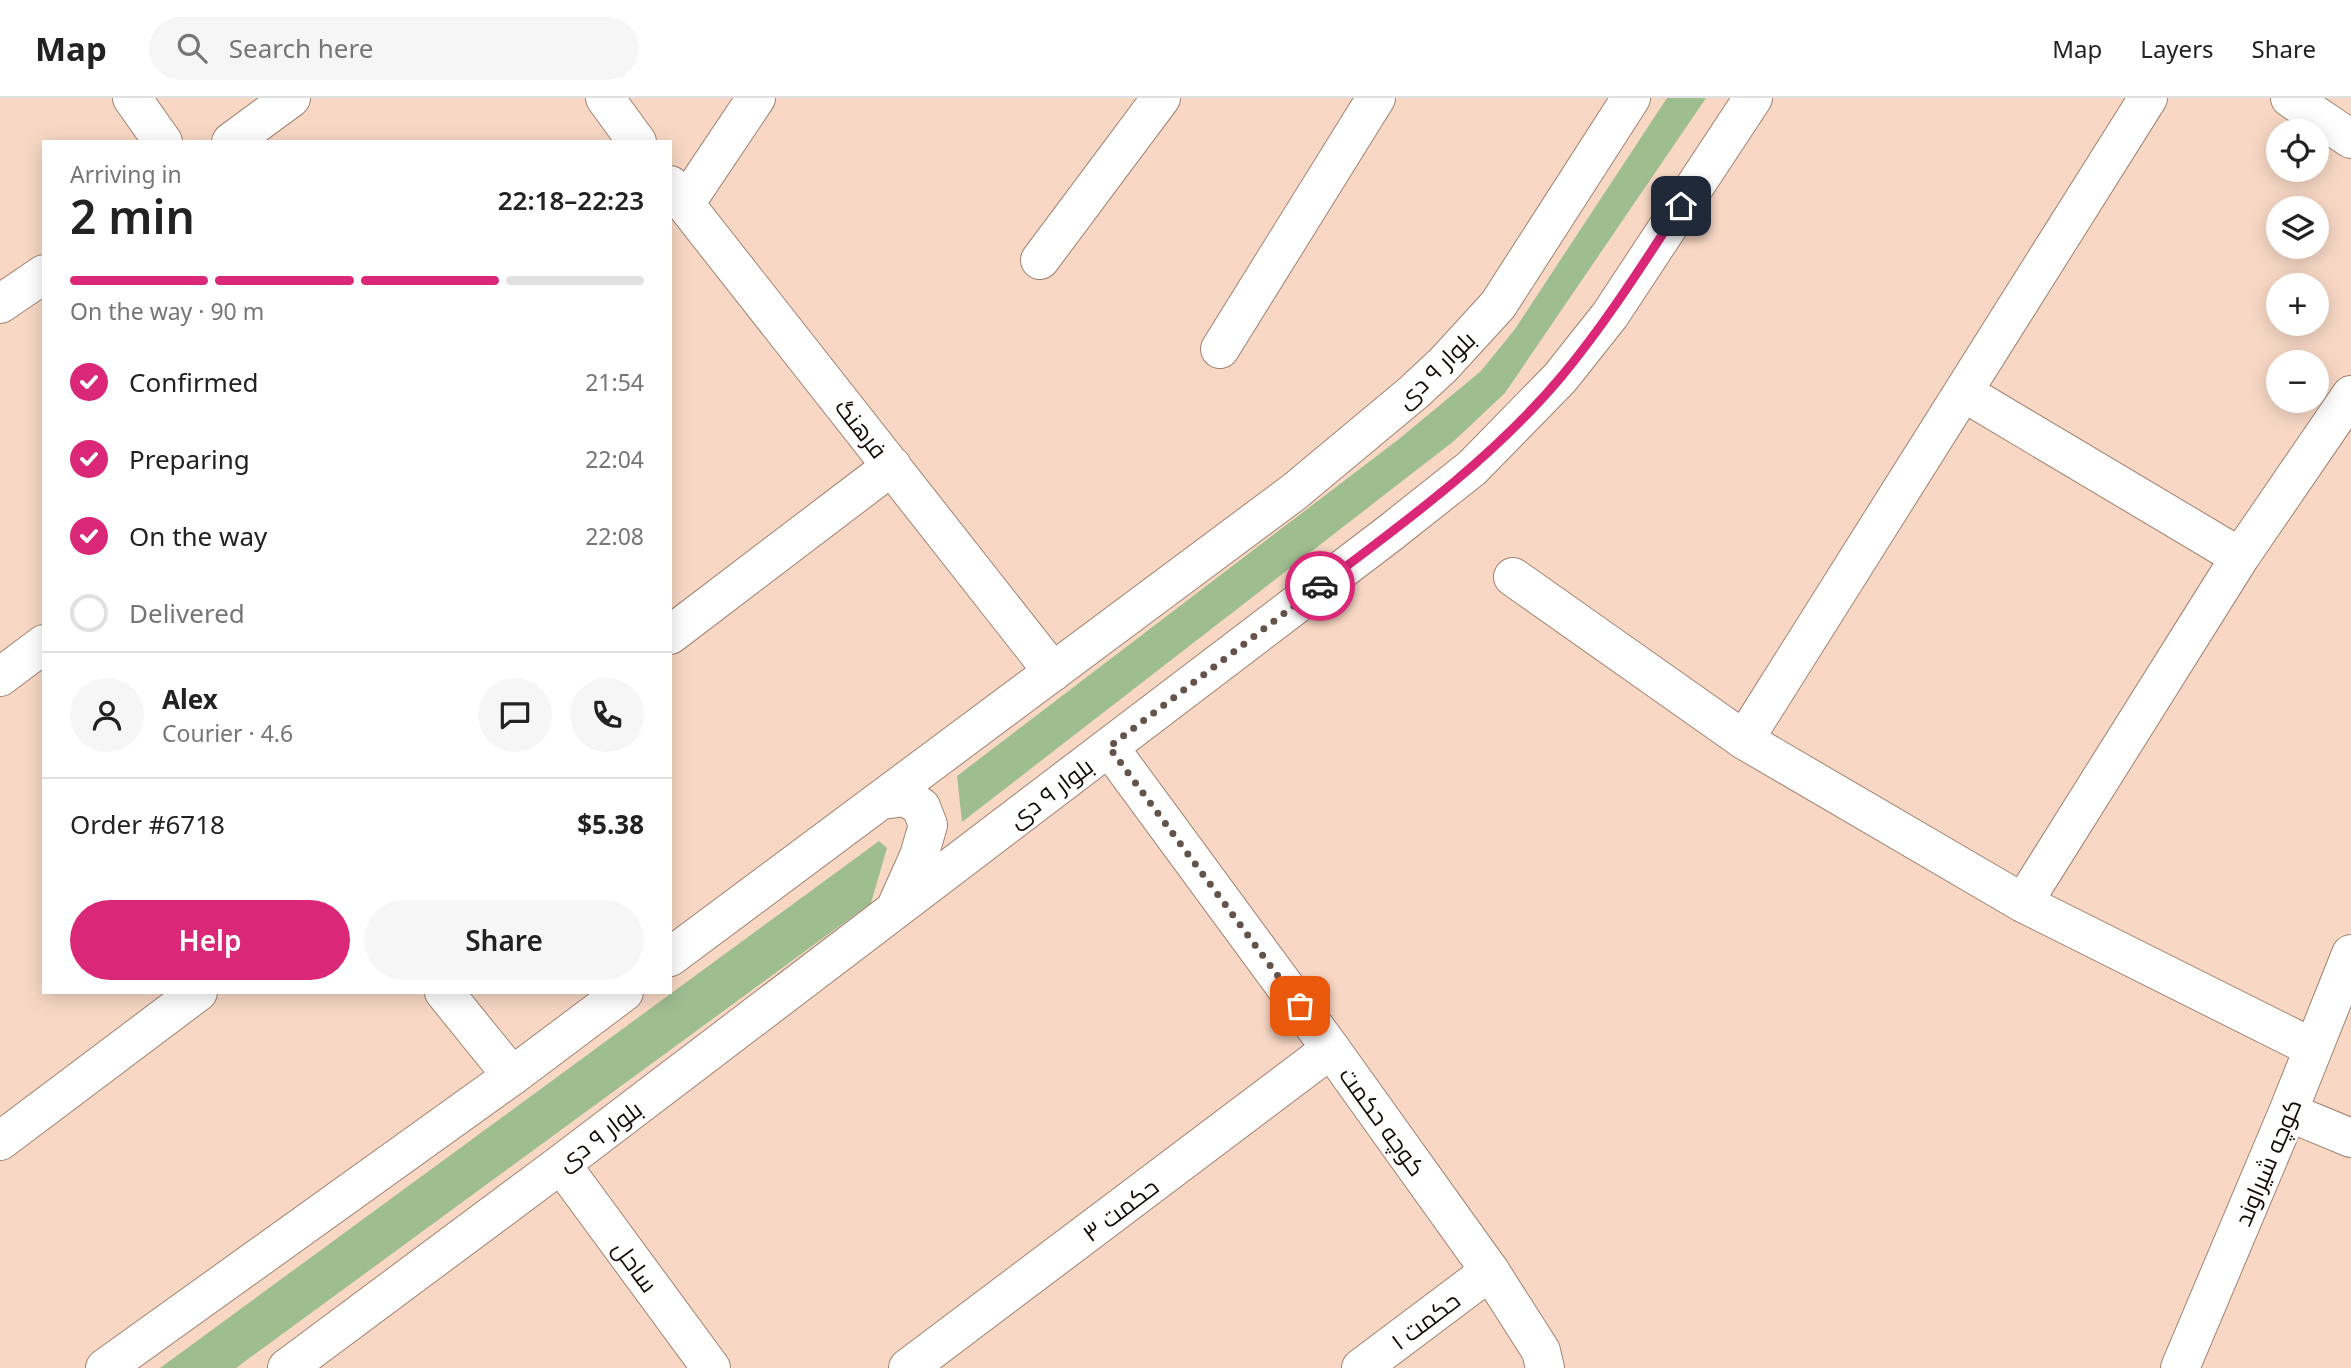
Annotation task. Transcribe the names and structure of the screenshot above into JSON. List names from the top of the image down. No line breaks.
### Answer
{"streets":{"street":["بلوار ۹ دی","فرهنگ","کوچه حکمت","کوچه شیراوند","حکمت ۳","ساحل","حکمت ۱"]},"crossings":[["بلوار ۹ دی","فرهنگ"],["بلوار ۹ دی","کوچه حکمت"],["بلوار ۹ دی","ساحل"],["کوچه حکمت","حکمت ۳"],["کوچه حکمت","حکمت ۱"]],"page":{"header":"Map","search":"Search here","nav":["Map","Layers","Share"],"map_buttons":["+","−"],"heading":["2 min","Arriving in","22:18–22:23"],"panel":["Alex","Courier · 4.6","Order #6718","$5.38"],"bar":"On the way · 90 m","list":[["Confirmed","21:54"],["Preparing","22:04"],["On the way","22:08"],"Delivered"],"buttons":["Help","Share"]}}
